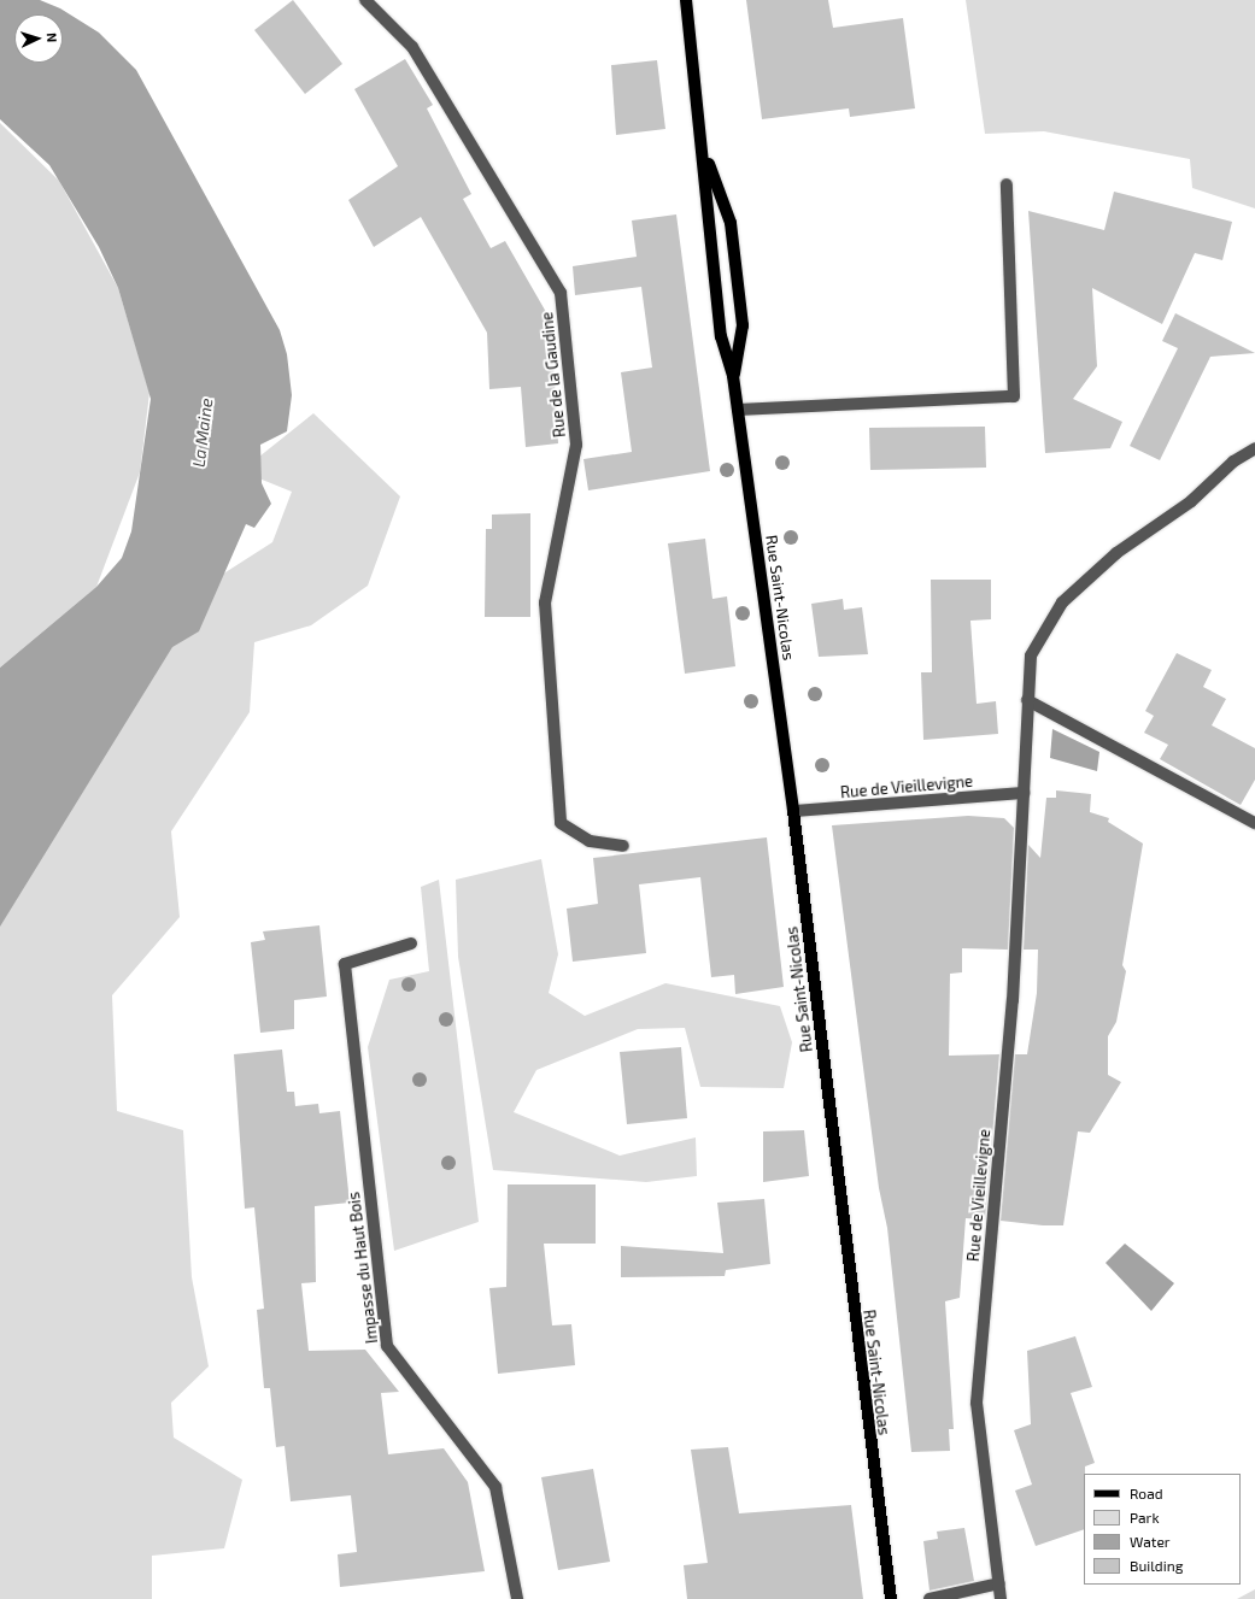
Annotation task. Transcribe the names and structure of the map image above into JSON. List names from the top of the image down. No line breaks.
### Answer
{"streets":{"main road":["Rue Saint-Nicolas"],"street":["Rue de la Gaudine","Rue de Vieillevigne","Impasse du Haut Bois"]},"crossings":[["Rue Saint-Nicolas","Rue de Vieillevigne"]],"water":["La Maine"],"legend":["Road","Park","Water","Building"],"north":"right"}
